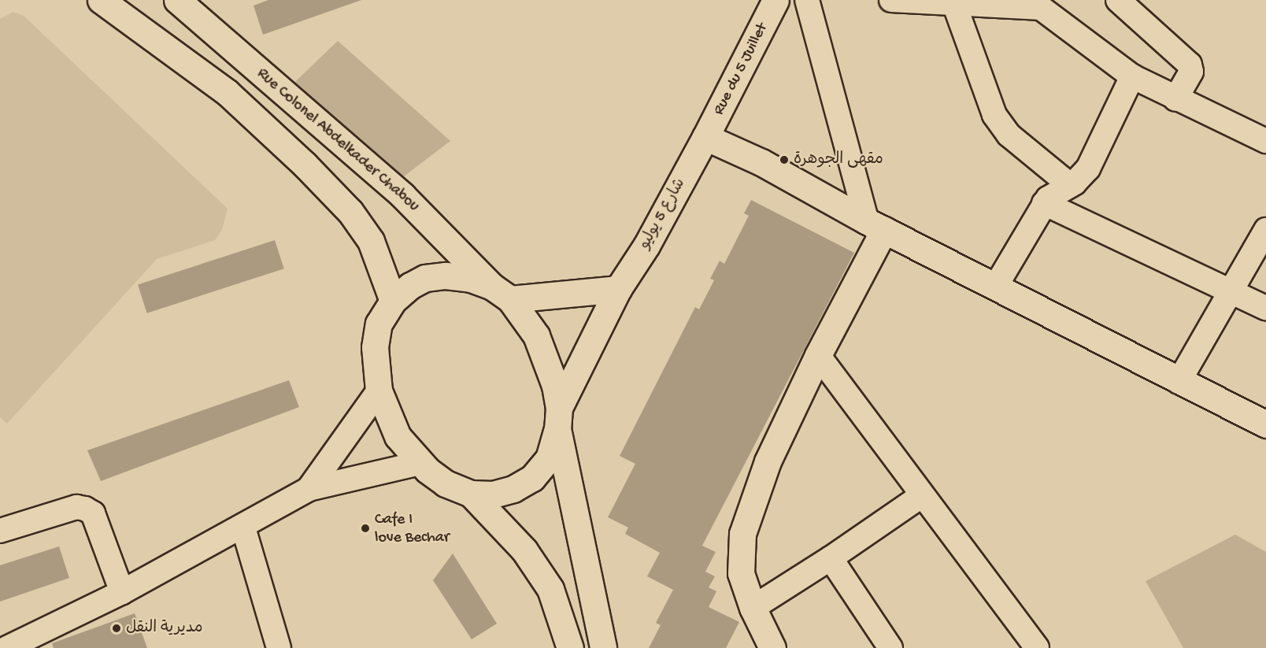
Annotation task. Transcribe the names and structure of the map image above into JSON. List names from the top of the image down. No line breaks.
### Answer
{"streets":{"main road":["Rue du 5 Juillet","Rue Colonel Abdelkader Chabou","شارع 5 يوليو"]},"crossings":[["Rue du 5 Juillet","شارع 5 يوليو"],["Rue Colonel Abdelkader Chabou","شارع 5 يوليو"]],"places":["مقهى الجوهرة","Cafe I love Bechar","مديرية النقل"]}
